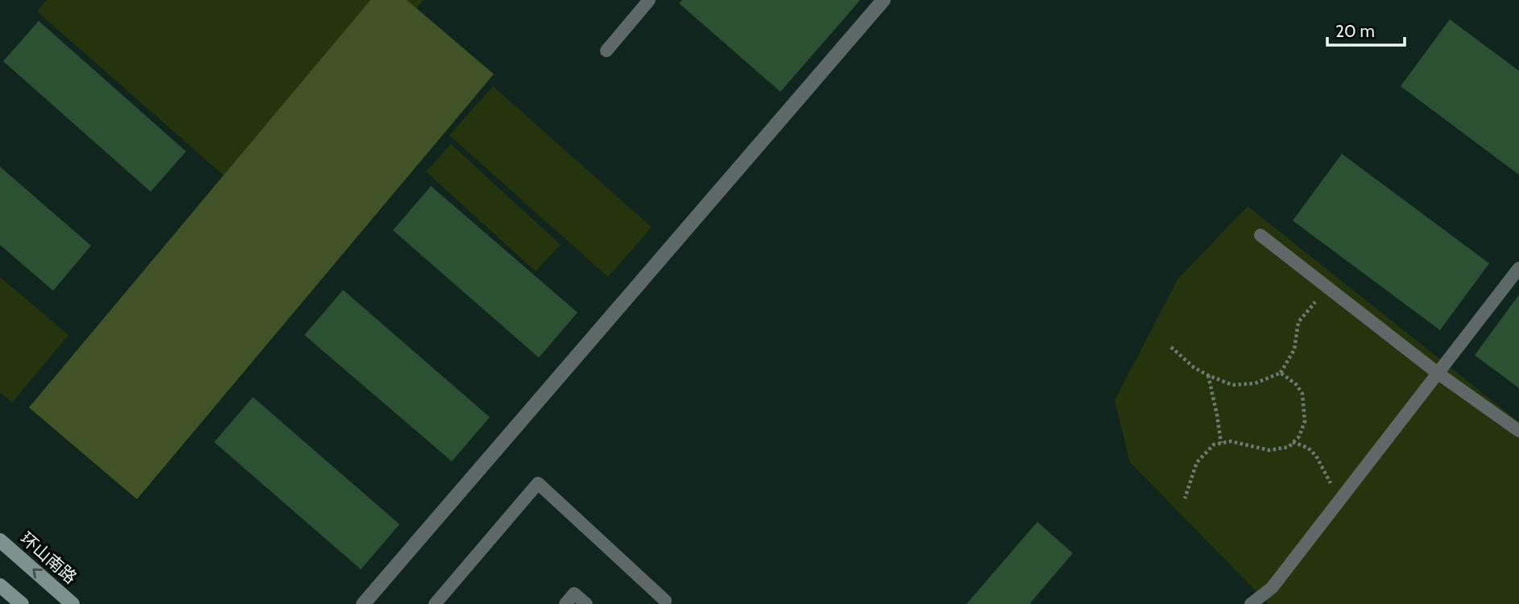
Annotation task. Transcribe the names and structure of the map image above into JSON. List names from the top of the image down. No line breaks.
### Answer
{"streets":{"main road":["环山南路"]},"one_way":["环山南路"],"scale_bar":"20 m"}
